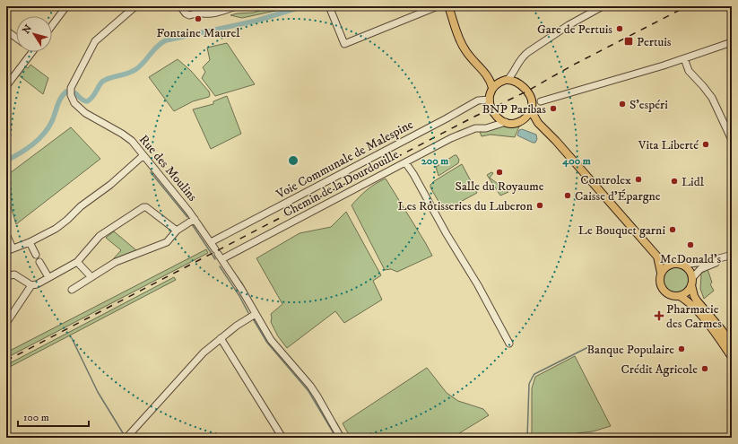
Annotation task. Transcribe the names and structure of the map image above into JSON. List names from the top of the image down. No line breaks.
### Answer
{"streets":{"street":["Voie Communale de Malespine","Rue des Moulins","Chemin de la Dourdouille"]},"crossings":[["Voie Communale de Malespine","Rue des Moulins"],["Voie Communale de Malespine","Chemin de la Dourdouille"],["Rue des Moulins","Chemin de la Dourdouille"]],"places":{"other":["Fontaine Maurel","Gare de Pertuis","S'espéri","BNP Paribas","Vita Liberté","Salle du Royaume","Controlex","Lidl","Caisse d'Épargne","Les Rôtisseries du Luberon","Le Bouquet garni","McDonald's","Banque Populaire","Crédit Agricole"],"transit":["Pertuis"],"health":["Pharmacie des Carmes"]},"scale_bar":"100 m","north":"top left","rings":["200 m","400 m"]}
